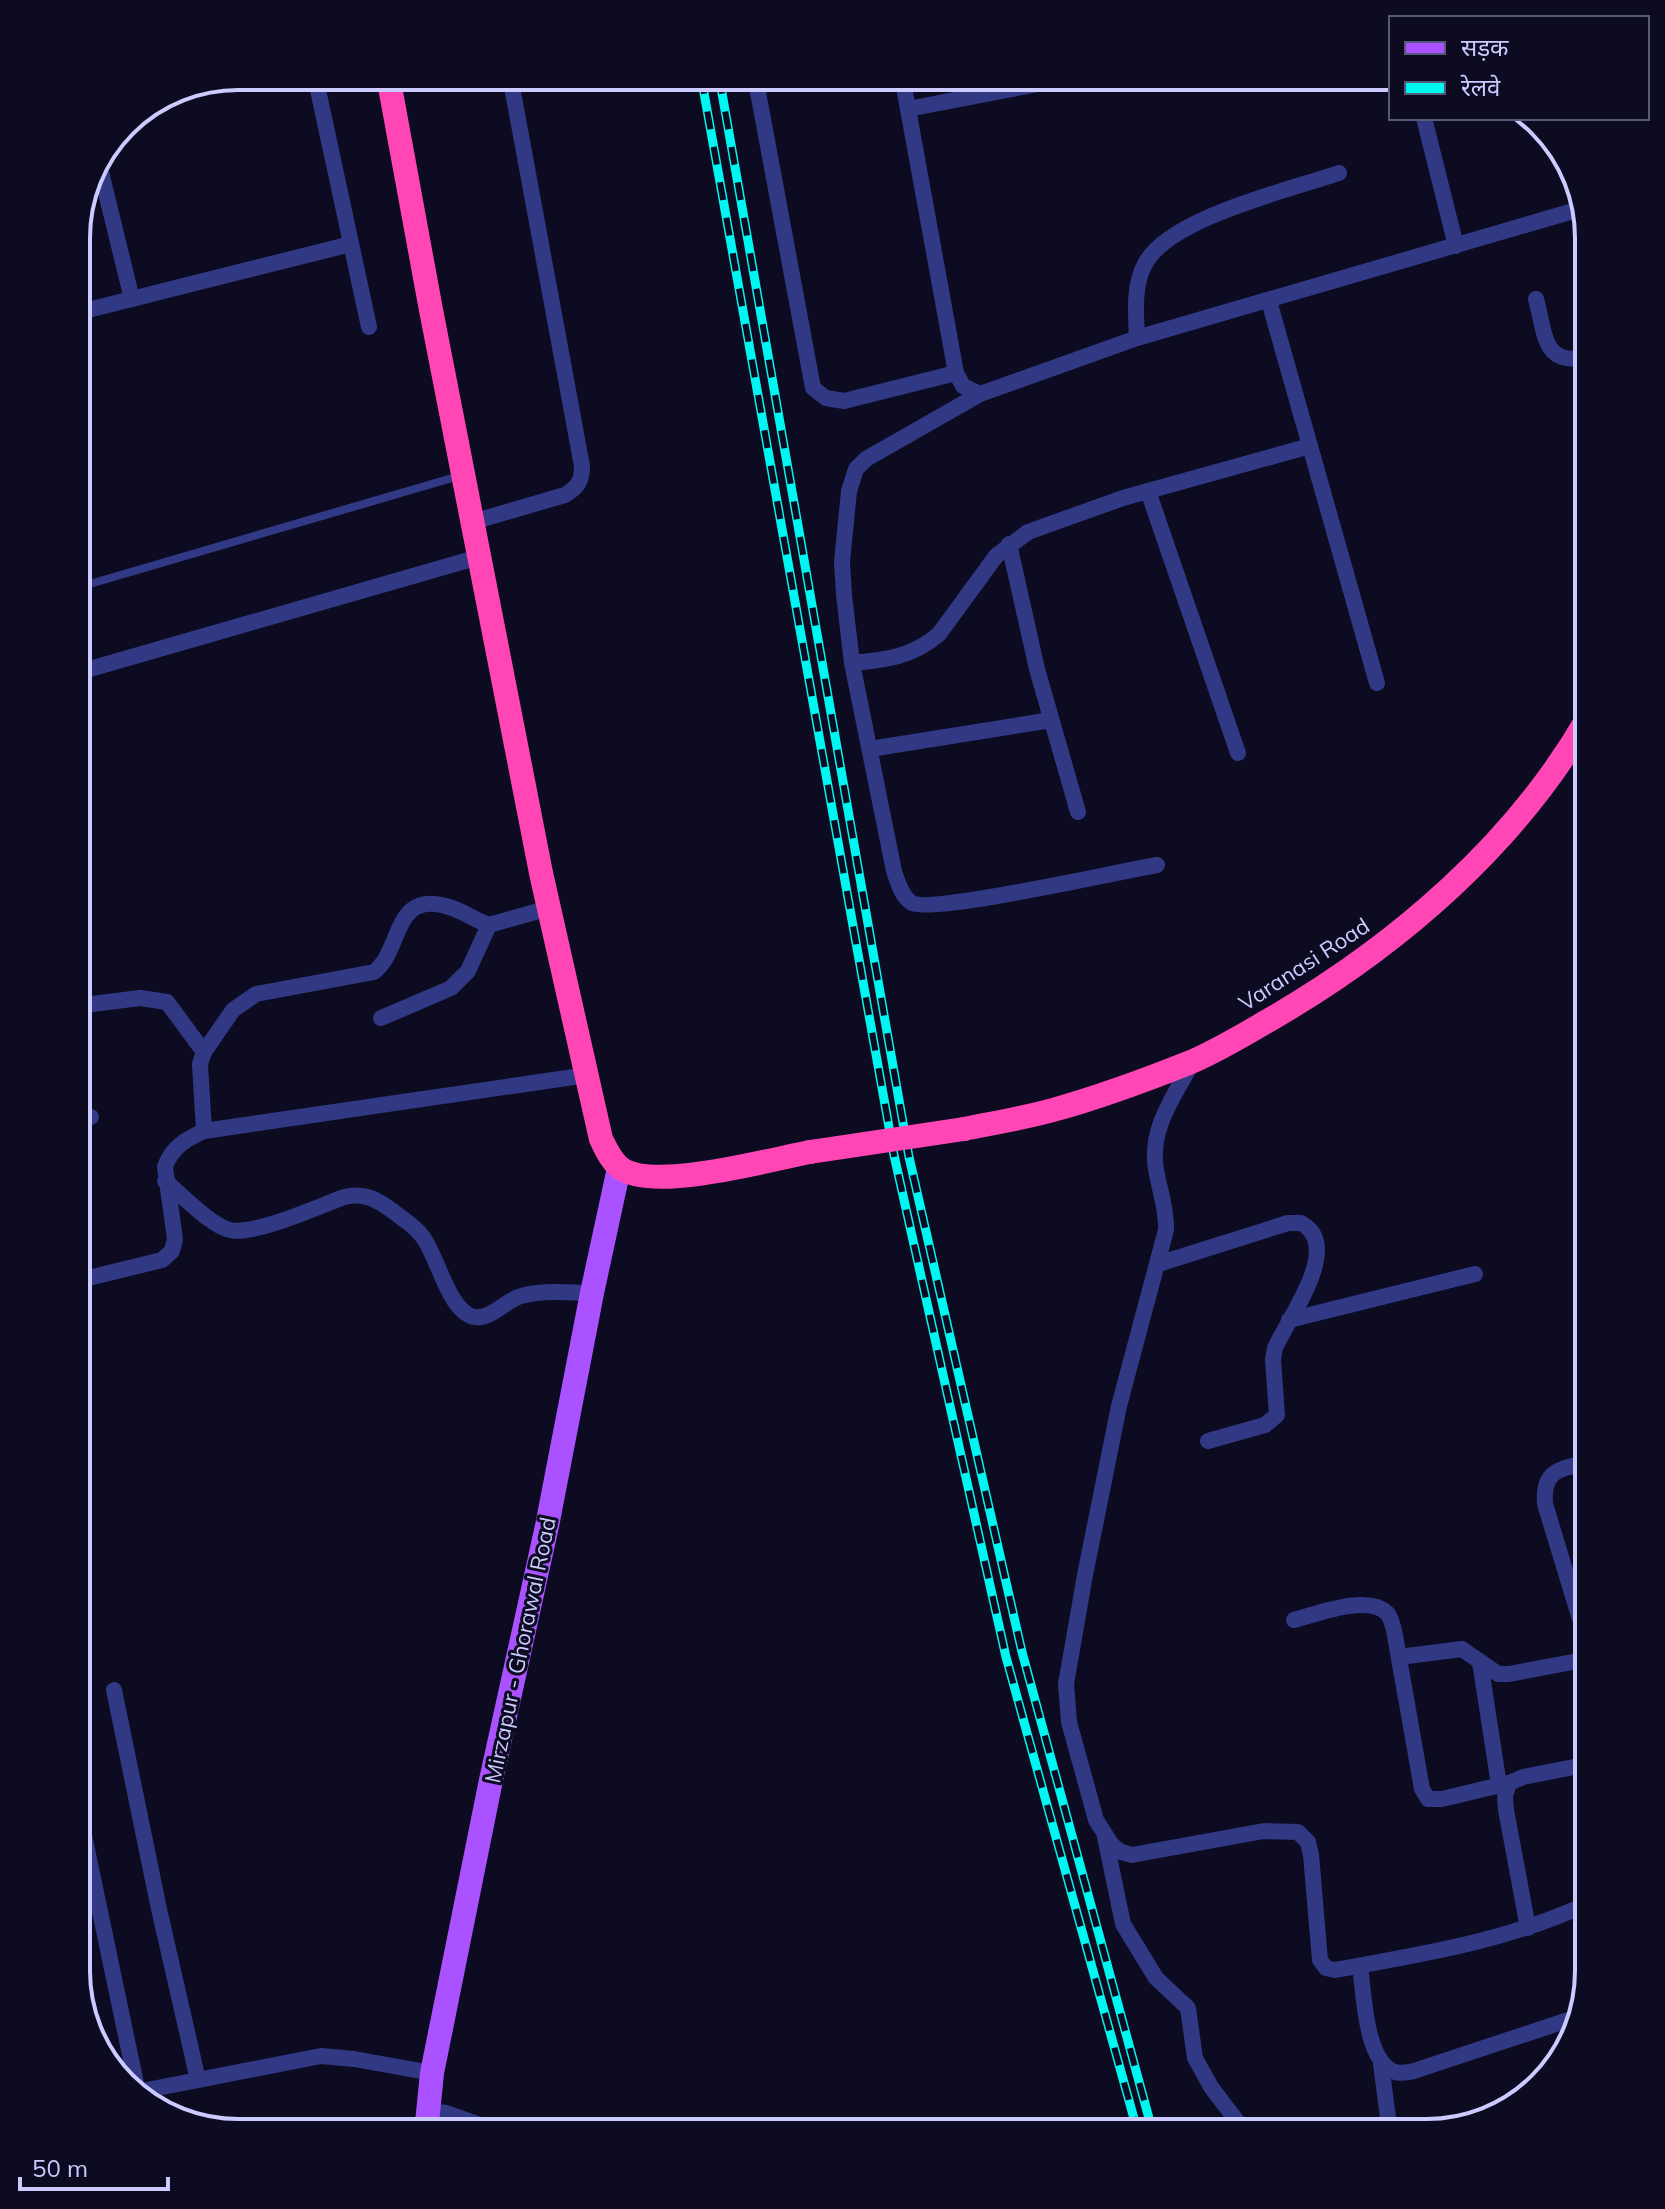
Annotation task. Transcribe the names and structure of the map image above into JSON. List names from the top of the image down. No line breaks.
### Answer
{"streets":{"highway":["Varanasi Road"],"main road":["Mirzapur - Ghorawal Road"]},"crossings":[["Varanasi Road","Mirzapur - Ghorawal Road"]],"legend":["सड़क","रेलवे"],"scale_bar":"50 m"}
